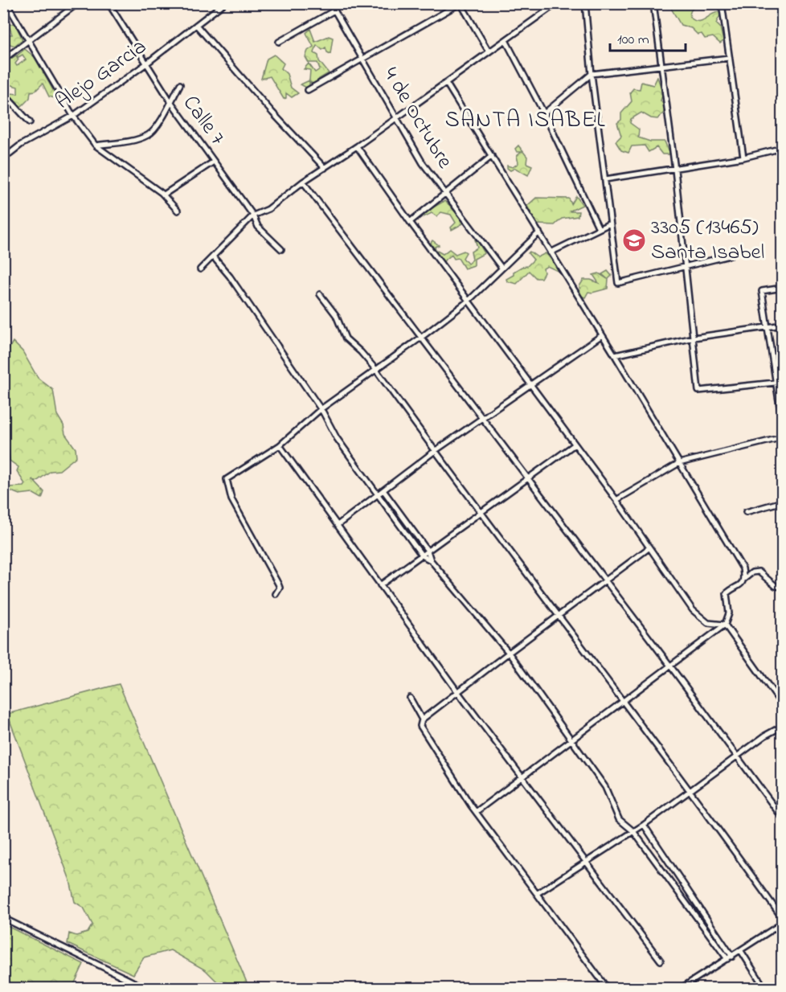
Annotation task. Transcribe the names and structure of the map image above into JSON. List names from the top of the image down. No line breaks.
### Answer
{"streets":{"street":["Alejo Garcia","4 de Octubre","Calle 7"]},"crossings":[["Alejo Garcia","Calle 7"]],"districts":["SANTA ISABEL"],"places":{"school or university":["3305 (13465) Santa Isabel"]},"scale_bar":"100 m"}
